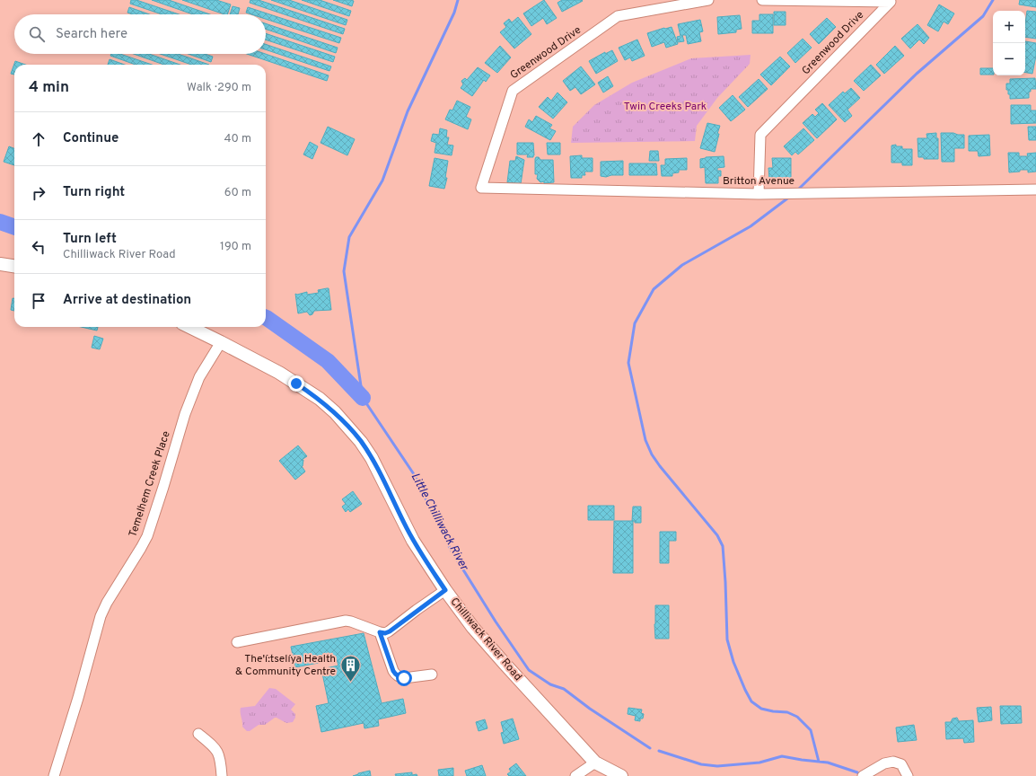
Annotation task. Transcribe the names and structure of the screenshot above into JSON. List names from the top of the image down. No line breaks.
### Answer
{"streets":{"main road":["Chilliwack River Road"],"street":["Greenwood Drive","Britton Avenue","Temelhem Creek Place"]},"crossings":[["Greenwood Drive","Britton Avenue"],["Temelhem Creek Place","Chilliwack River Road"]],"water":["Little Chilliwack River"],"parks":["Twin Creeks Park"],"places":{"building":["The'í:tselíya Health & Community Centre"]},"page":{"map_buttons":["+","−"],"search":"Search here","heading":["4 min","Walk · 290 m"],"list":[["Continue","40 m"],["Turn right","60 m"],["Turn left","Chilliwack River Road","190 m"],"Arrive at destination"]}}
